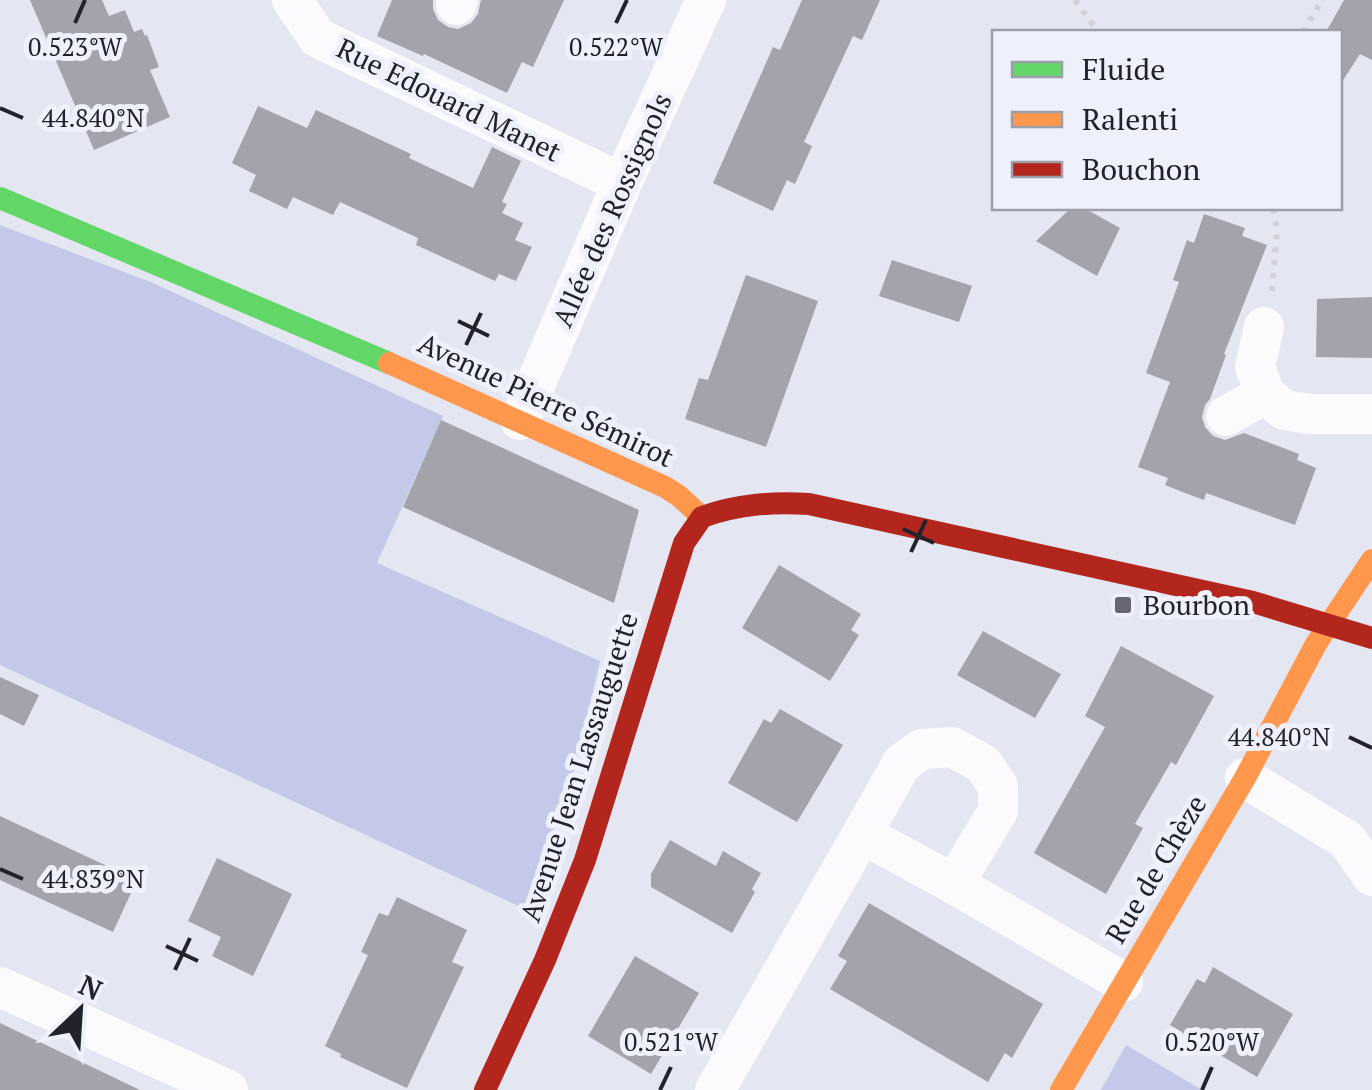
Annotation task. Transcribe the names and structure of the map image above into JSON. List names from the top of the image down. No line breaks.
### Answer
{"streets":{"street":["Rue Edouard Manet","Allée des Rossignols","Avenue Pierre Sémirot","Avenue Jean Lassauguette","Rue de Chèze"]},"crossings":[["Rue Edouard Manet","Allée des Rossignols"],["Allée des Rossignols","Avenue Pierre Sémirot"],["Avenue Pierre Sémirot","Avenue Jean Lassauguette"]],"places":{"transit":["Bourbon"]},"legend":["Fluide","Ralenti","Bouchon"],"north":"top right","coordinates":["0.523°W","0.522°W","44.840°N","44.839°N","0.521°W","0.520°W"]}
